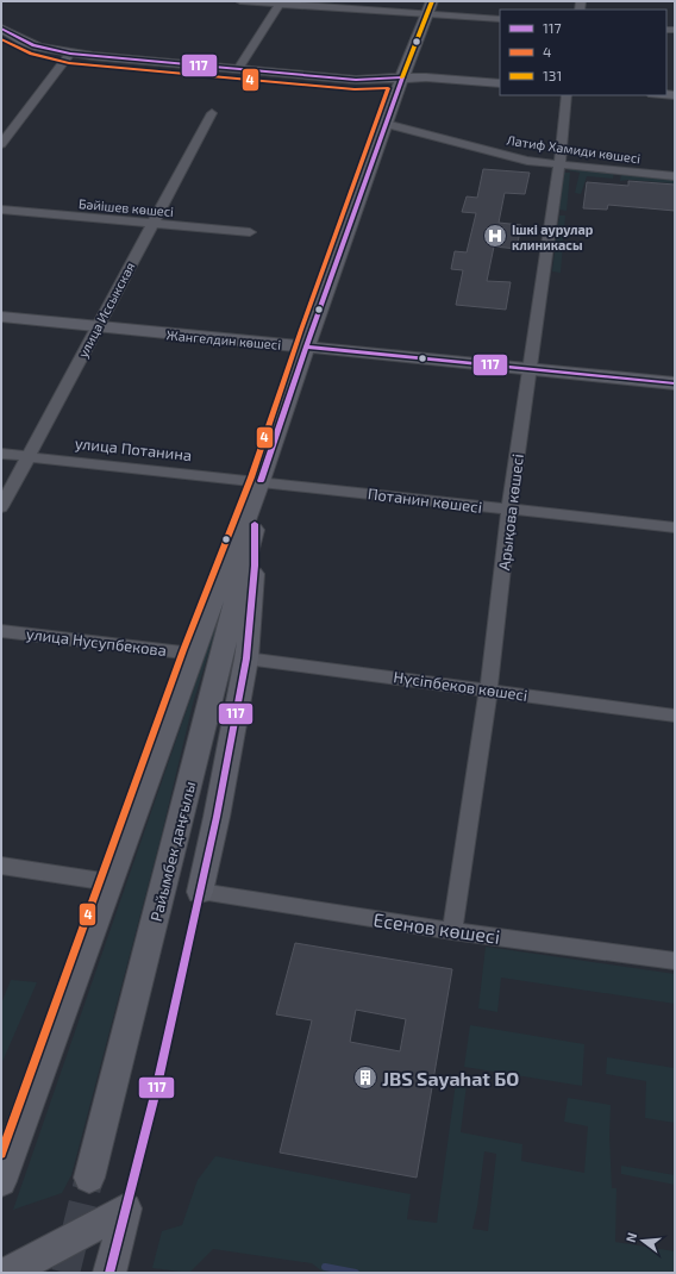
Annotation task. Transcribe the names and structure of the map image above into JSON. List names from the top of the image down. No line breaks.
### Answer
{"streets":{"main road":["Жангелдин көшесі","Райымбек даңғылы"],"street":["Латиф Хамиди көшесі","Бәйішев көшесі","улица Иссыкская","улица Потанина","Потанин көшесі","Арықова көшесі","улица Нусупбекова","Нүсіпбеков көшесі","Есенов көшесі"]},"crossings":[["Латиф Хамиди көшесі","Арықова көшесі"],["Латиф Хамиди көшесі","Райымбек даңғылы"],["Бәйішев көшесі","улица Иссыкская"],["улица Иссыкская","Жангелдин көшесі"],["улица Иссыкская","улица Потанина"],["Жангелдин көшесі","Арықова көшесі"],["Жангелдин көшесі","Райымбек даңғылы"],["улица Потанина","Потанин көшесі"],["улица Потанина","Райымбек даңғылы"],["Потанин көшесі","Арықова көшесі"],["Потанин көшесі","Райымбек даңғылы"],["Арықова көшесі","Нүсіпбеков көшесі"],["Арықова көшесі","Есенов көшесі"],["улица Нусупбекова","Райымбек даңғылы"],["Нүсіпбеков көшесі","Райымбек даңғылы"],["Райымбек даңғылы","Есенов көшесі"]],"places":{"hospital":["Ішкі аурулар клиникасы"],"building":["JBS Sayahat БО"]},"lines":["transit line 131","transit line 117","transit line 4"],"legend":["117","4","131"],"north":"left"}
